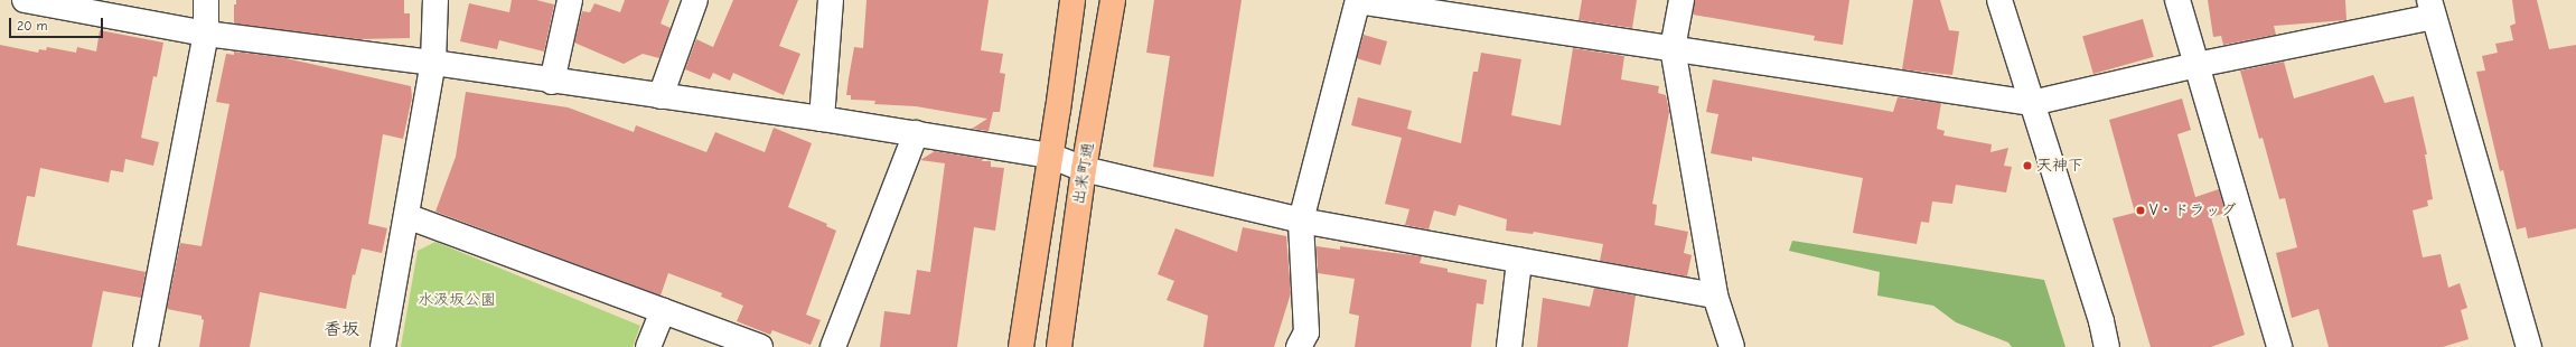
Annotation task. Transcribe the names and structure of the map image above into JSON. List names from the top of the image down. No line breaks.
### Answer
{"streets":{"main road":["出来町通"]},"districts":["香坂"],"parks":["水汲坂公園"],"places":["天神下","V・ドラッグ"],"scale_bar":"20 m"}
